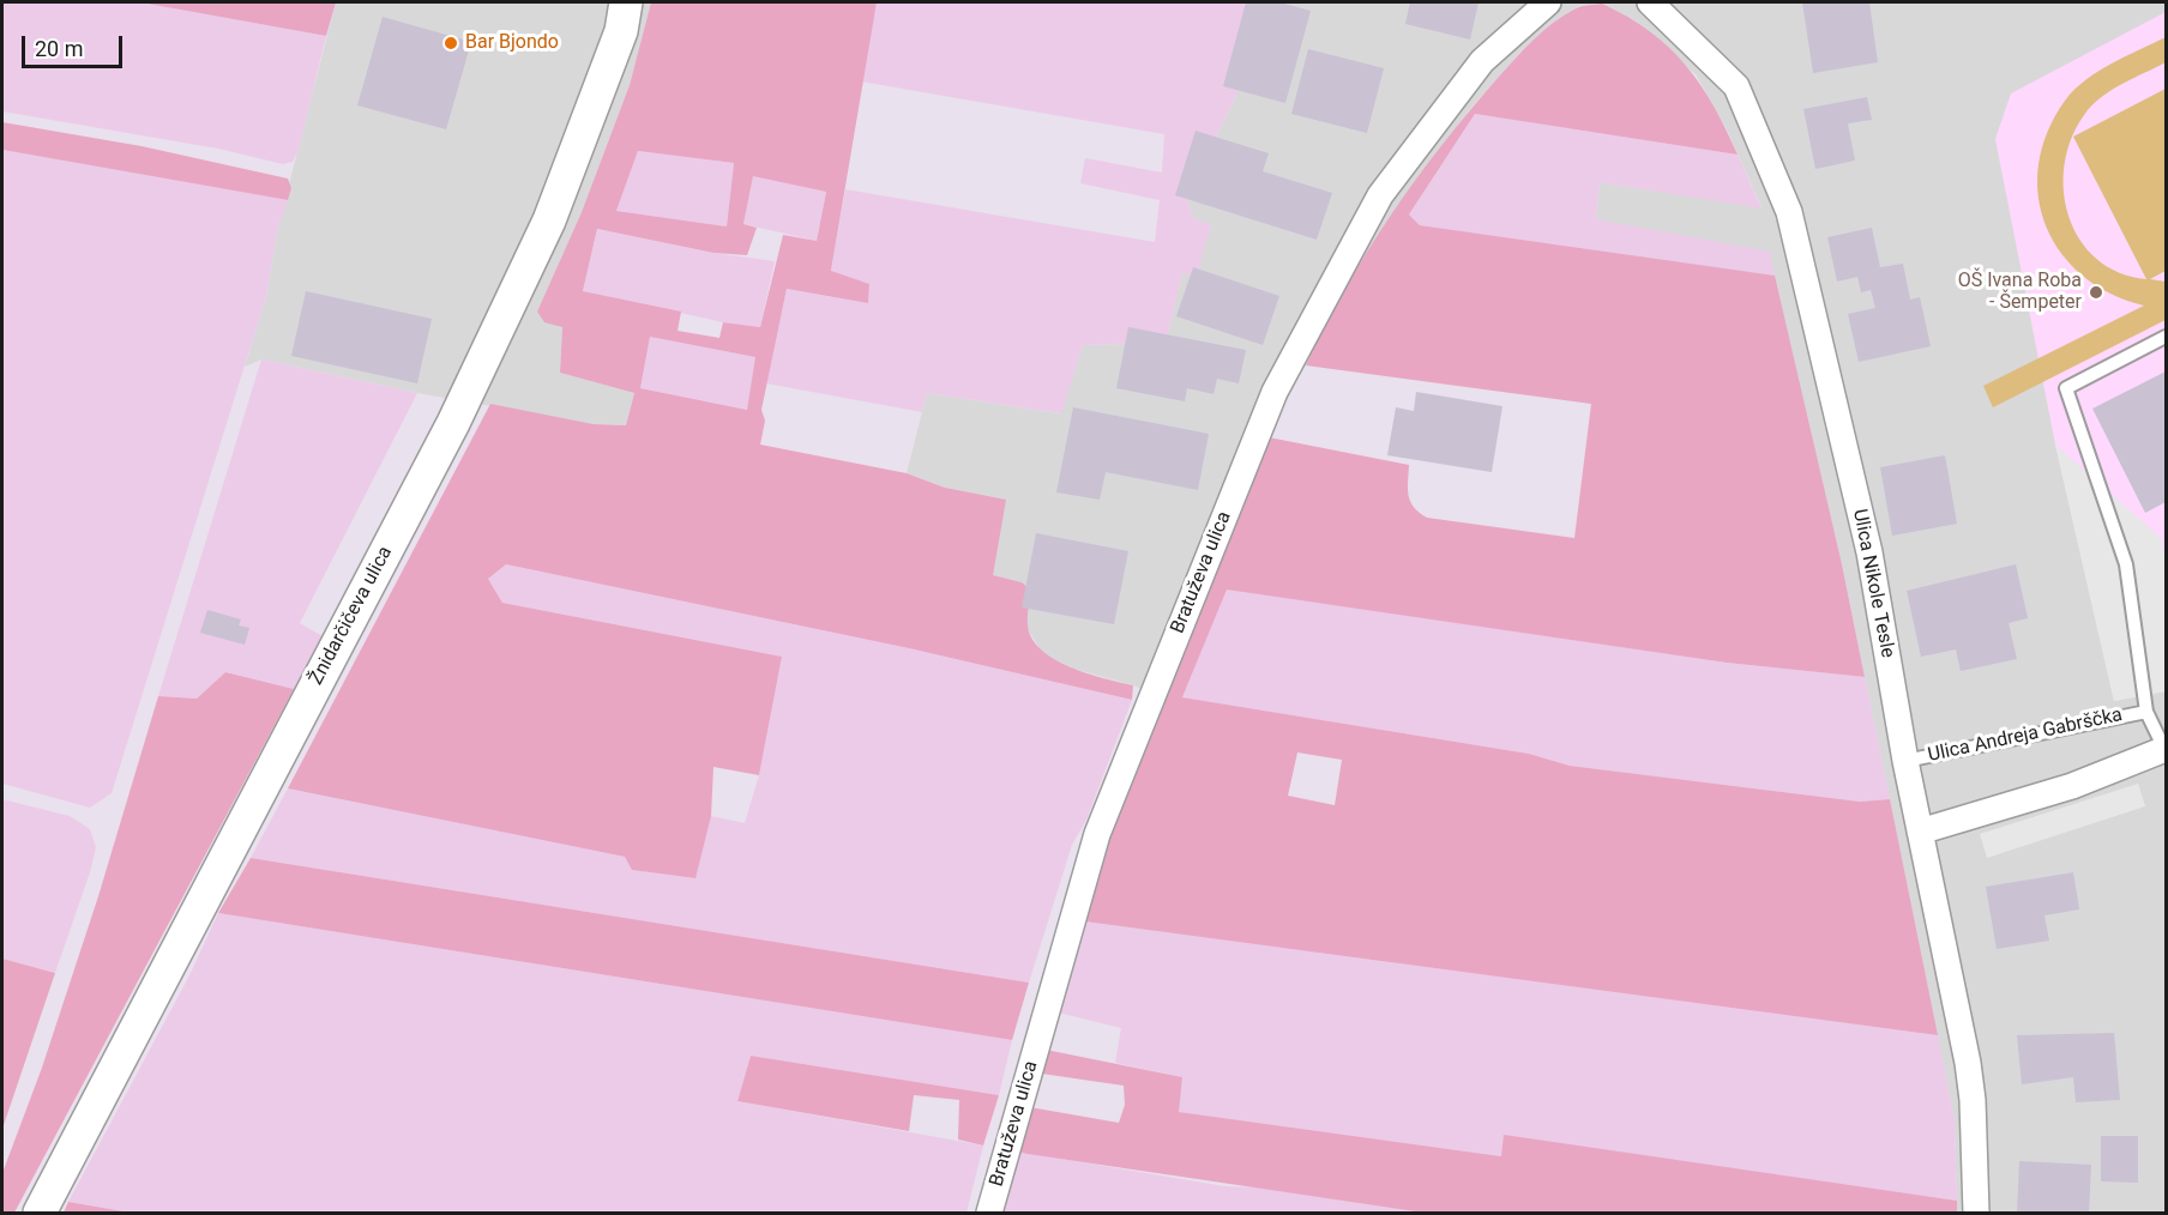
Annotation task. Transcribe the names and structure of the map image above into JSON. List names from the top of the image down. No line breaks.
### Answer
{"streets":{"street":["Bratuževa ulica","Ulica Nikole Tesle","Žnidarčičeva ulica","Ulica Andreja Gabrščka"]},"crossings":[["Ulica Nikole Tesle","Ulica Andreja Gabrščka"]],"places":["Bar Bjondo","OŠ Ivana Roba - Šempeter"],"scale_bar":"20 m"}
